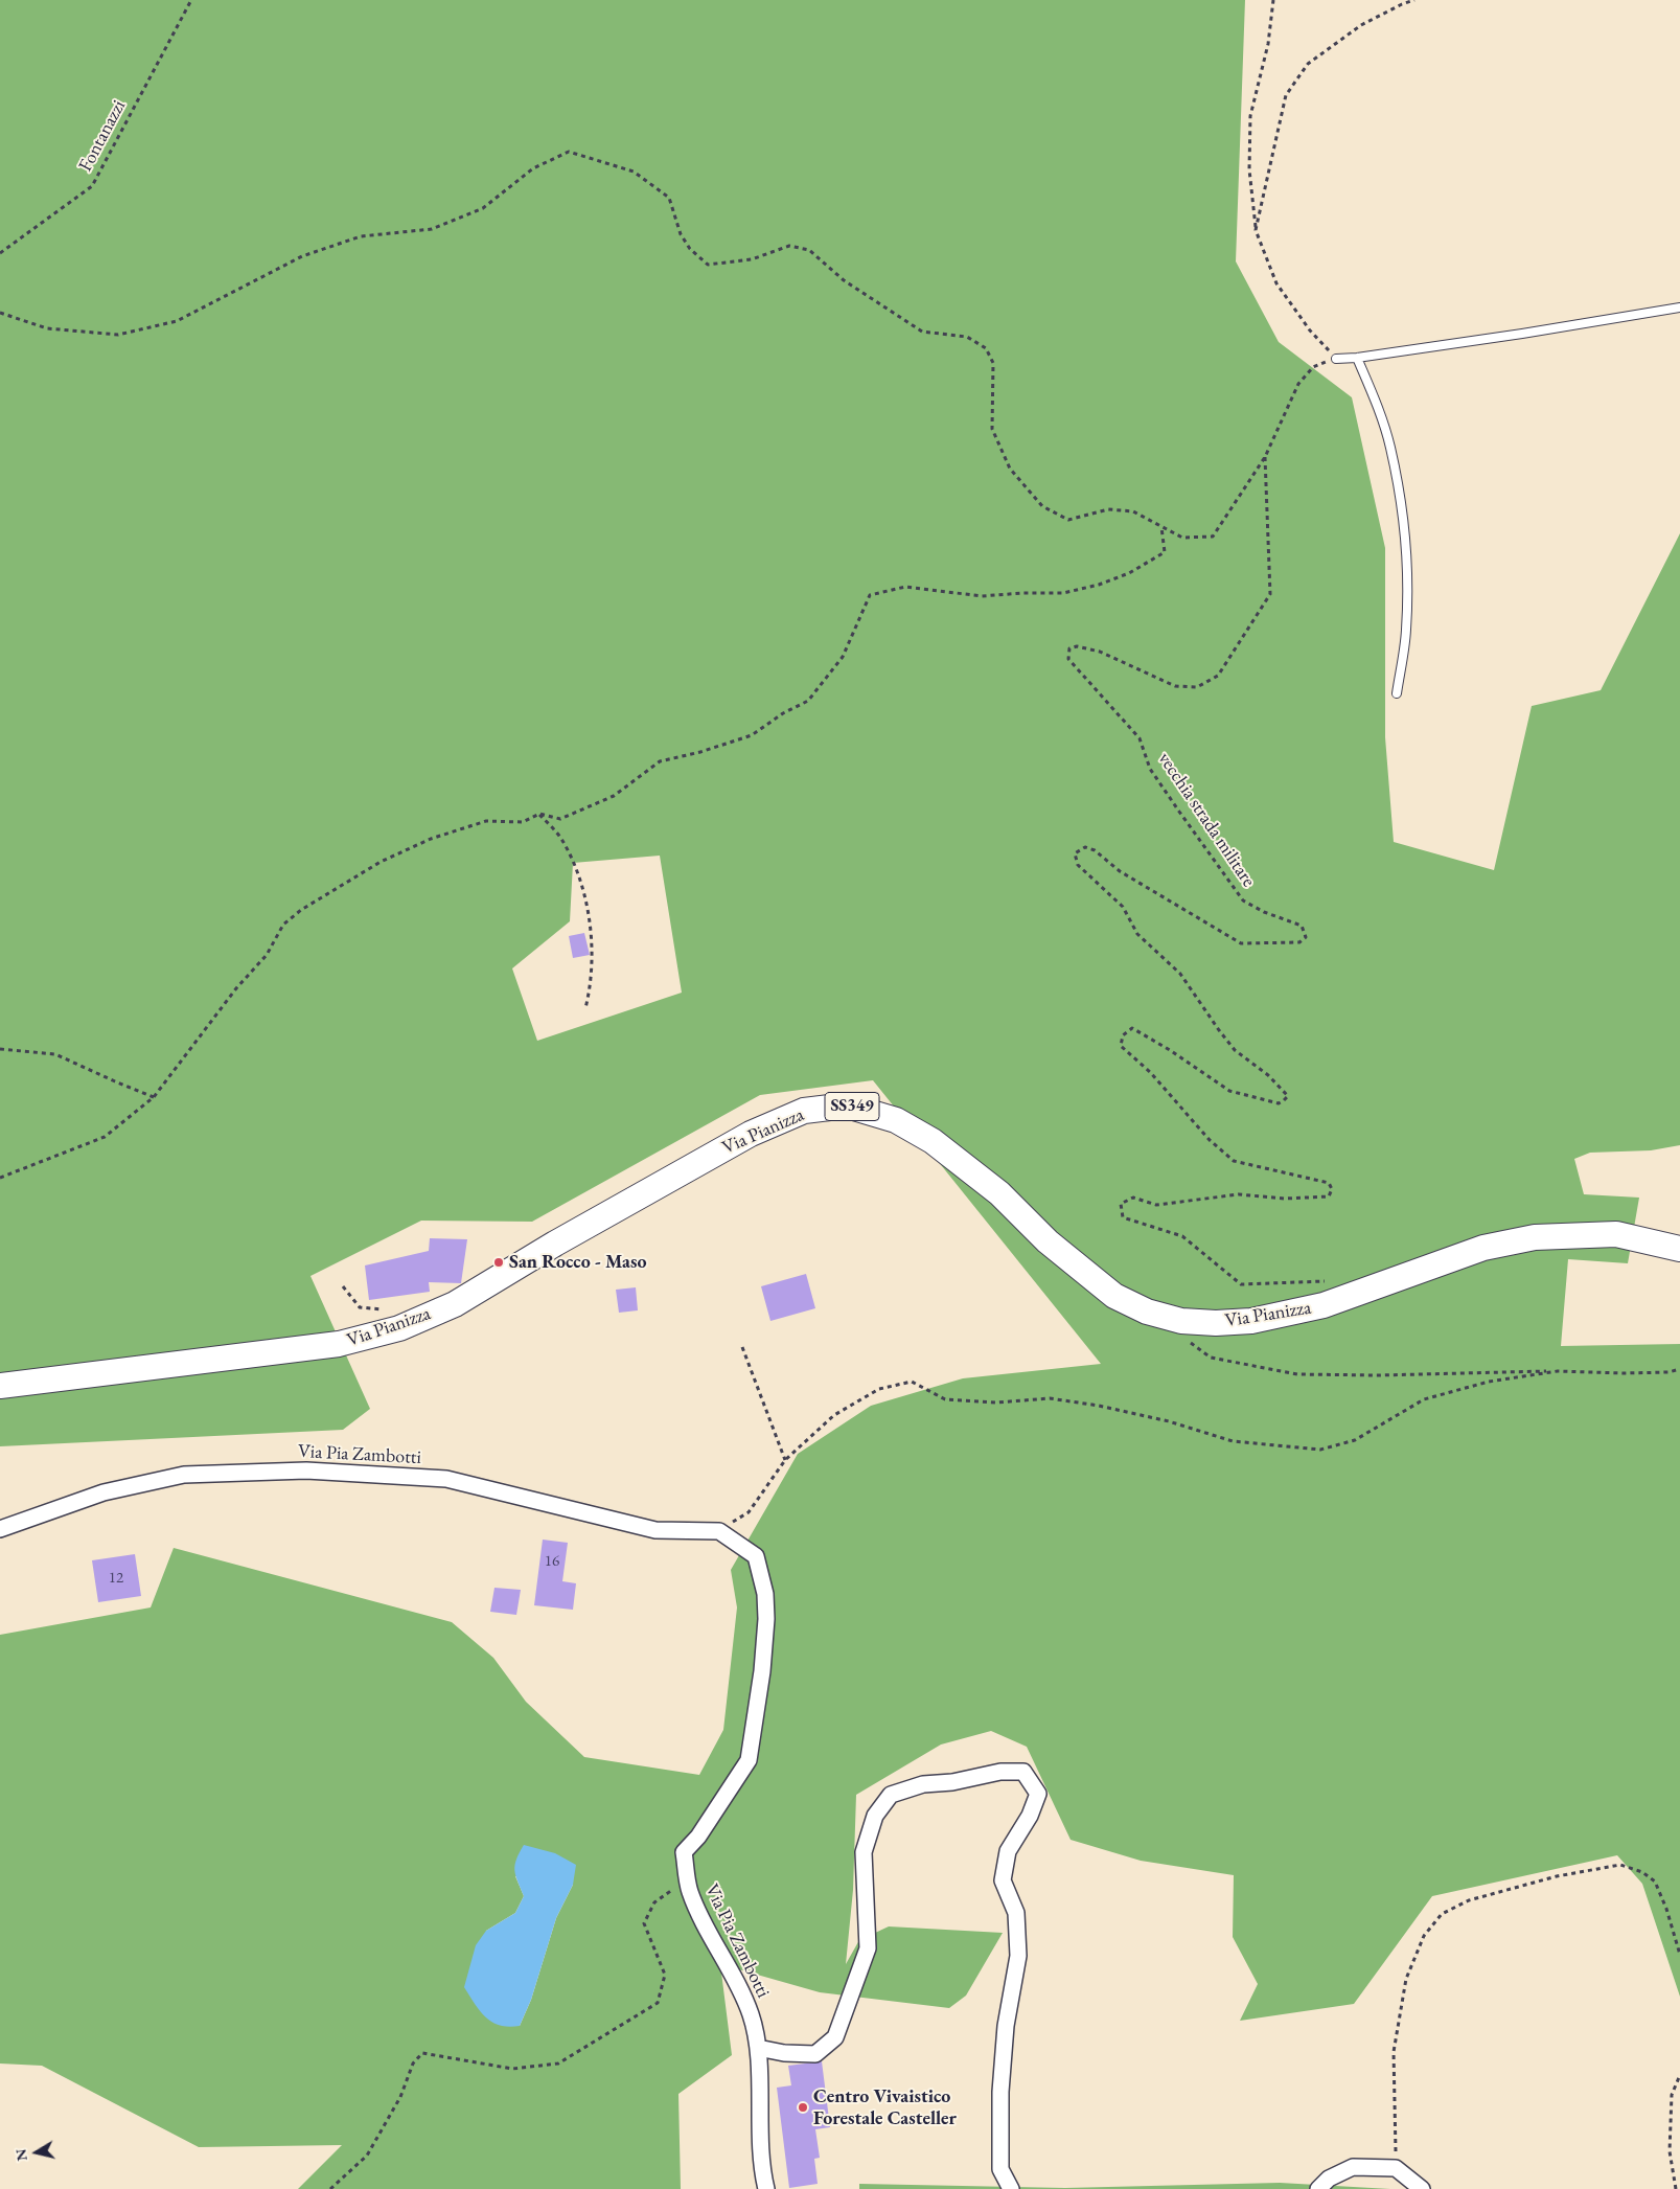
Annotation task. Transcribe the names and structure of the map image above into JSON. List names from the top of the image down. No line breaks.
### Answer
{"streets":{"main road":["SS349","Via Pianizza"],"street":["Via Pia Zambotti"],"path":["Fontanazzi","vecchia strada militare"]},"places":["San Rocco - Maso","Centro Vivaistico Forestale Casteller"],"house_numbers":["16","12"],"north":"left"}
